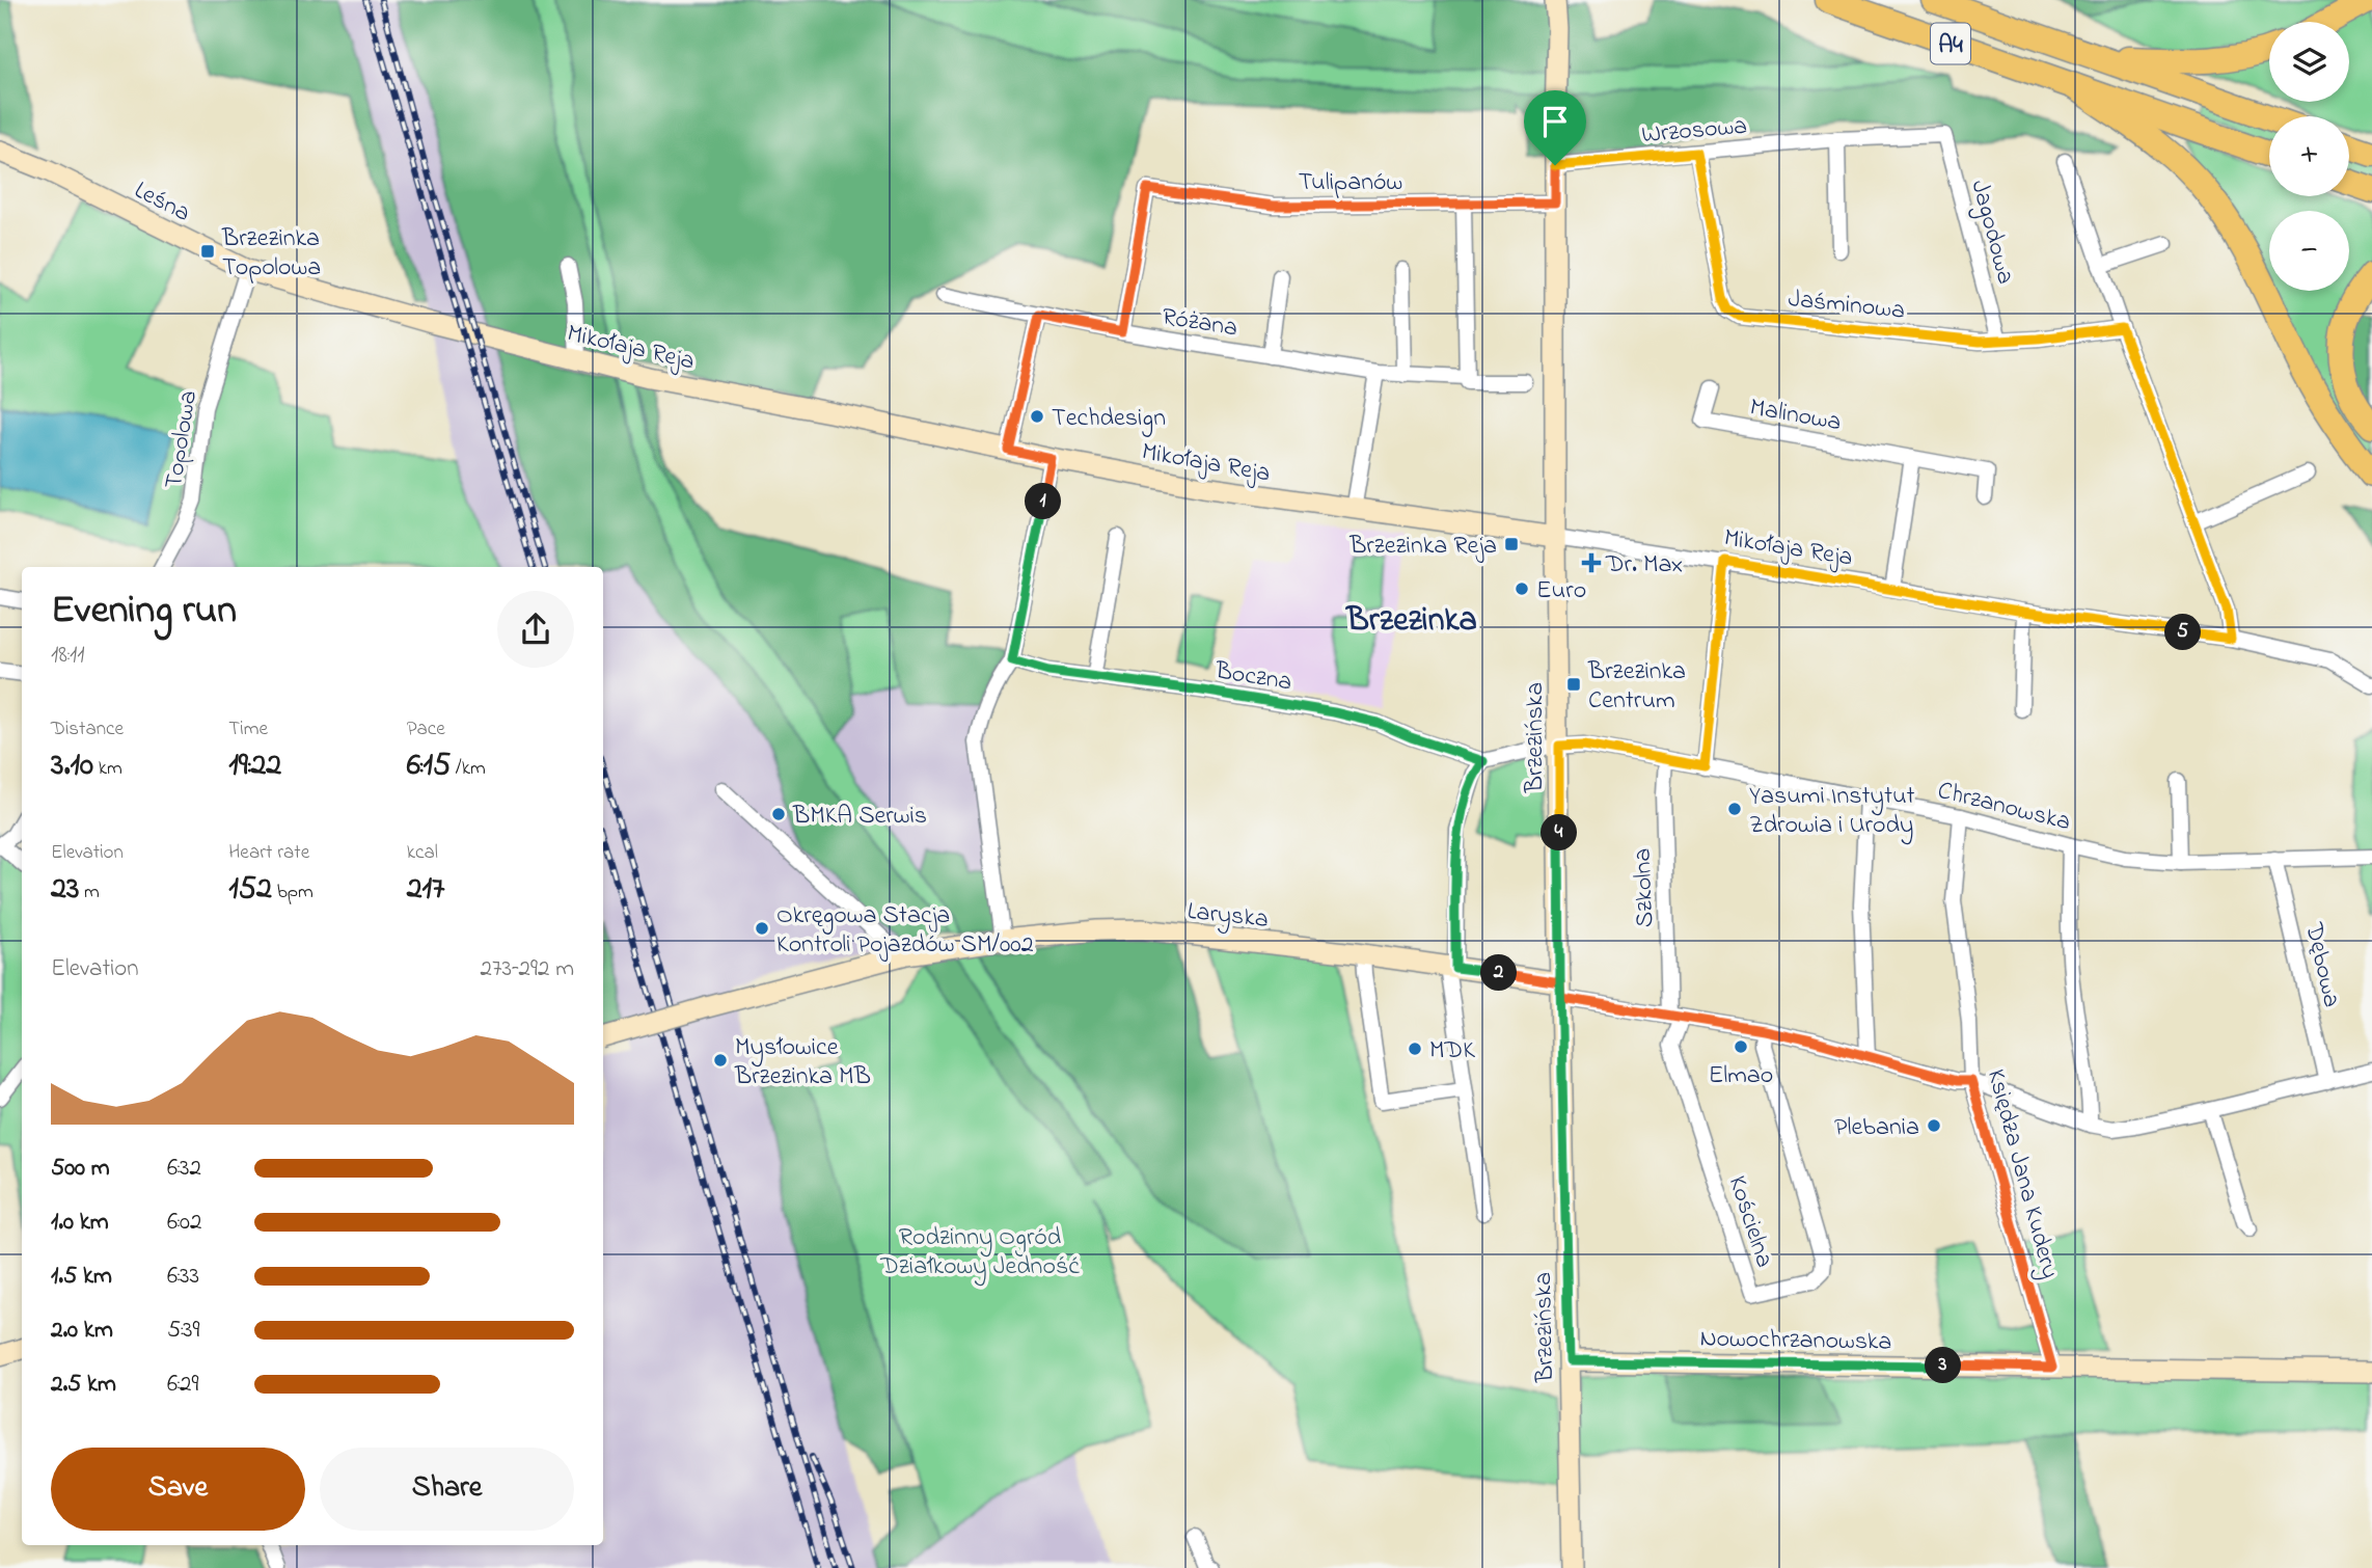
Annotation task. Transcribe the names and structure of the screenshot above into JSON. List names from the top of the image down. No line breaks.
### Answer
{"streets":{"highway":["A4"],"street":["Wrzosowa","Tulipanów","Leśna","Jagodowa","Jaśminowa","Różana","Mikołaja Reja","Malinowa","Topolowa","Boczna","Brzezińska","Chrzanowska","Szkolna","Laryska","Dębowa","Księdza Jana Kudery","Kościelna","Nowochrzanowska"]},"crossings":[["Wrzosowa","Jagodowa"],["Wrzosowa","Jaśminowa"],["Wrzosowa","Brzezińska"],["Tulipanów","Różana"],["Tulipanów","Brzezińska"],["Leśna","Mikołaja Reja"],["Leśna","Topolowa"],["Jagodowa","Jaśminowa"],["Mikołaja Reja","Brzezińska"],["Boczna","Chrzanowska"],["Brzezińska","Chrzanowska"],["Brzezińska","Laryska"],["Brzezińska","Nowochrzanowska"],["Chrzanowska","Szkolna"],["Chrzanowska","Dębowa"],["Chrzanowska","Księdza Jana Kudery"],["Szkolna","Kościelna"],["Księdza Jana Kudery","Nowochrzanowska"]],"districts":["Brzezinka"],"parks":["Rodzinny Ogród Działkowy Jedność"],"places":{"transit":["Brzezinka Topolowa","Brzezinka Reja","Brzezinka Centrum"],"other":["Techdesign","Euro","Yasumi Instytut Zdrowia i Urody","BMKA Serwis","Okręgowa Stacja Kontroli Pojazdów SM/002","Elmao","MDK","Mysłowice Brzezinka MB","Plebania"],"health":["Dr. Max"]},"page":{"map_buttons":["+","−"],"pins":["1","5","4","2","3"],"heading":["Evening run","18:11"],"stats":[["Distance","3.10 km"],["Time","19:22"],["Pace","6:15 /km"],["Elevation","23 m"],["Heart rate","152 bpm"],["kcal","217"]],"chart":["Elevation","273–292 m"],"list":[{"name":"500 m","note":"6:32"},{"name":"1.0 km","note":"6:02"},{"name":"1.5 km","note":"6:33"},{"name":"2.0 km","note":"5:39"},{"name":"2.5 km","note":"6:29"}],"buttons":["Save","Share"]}}
